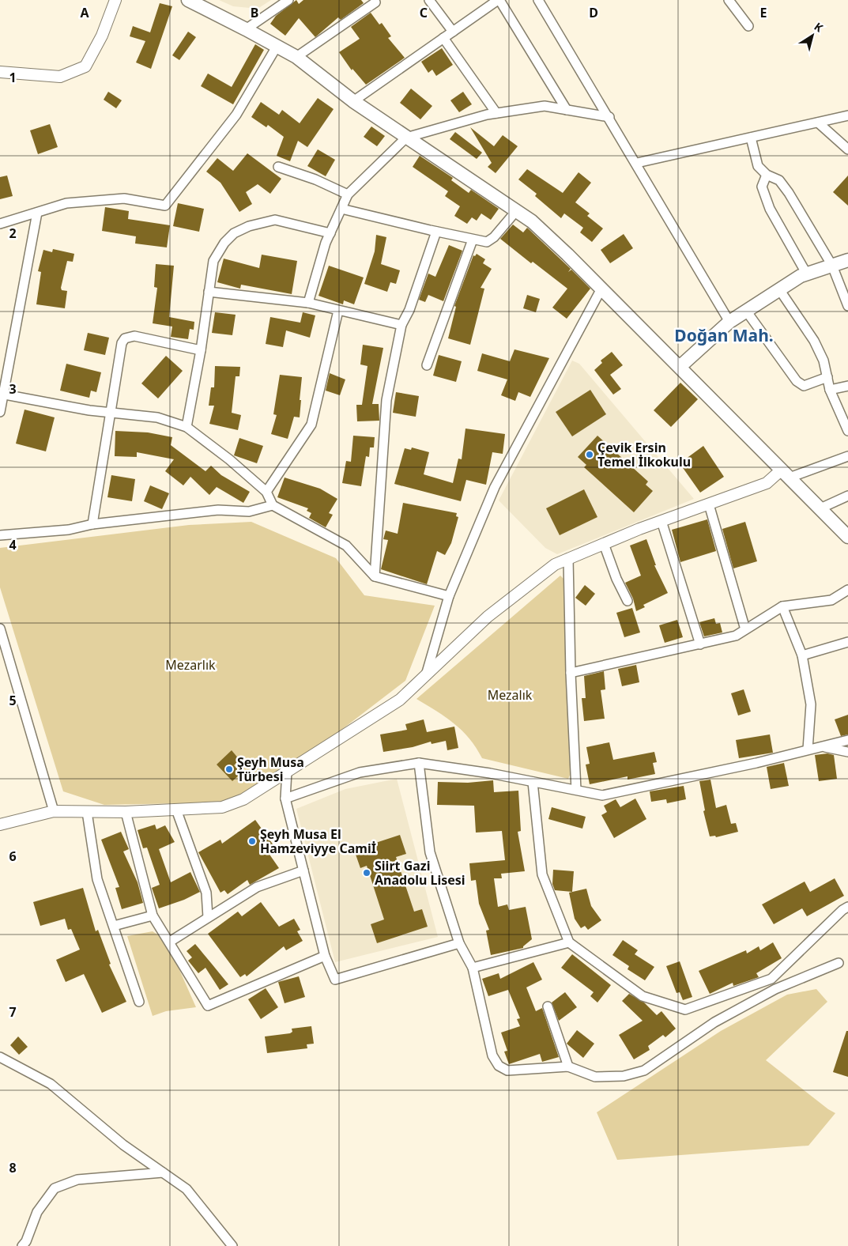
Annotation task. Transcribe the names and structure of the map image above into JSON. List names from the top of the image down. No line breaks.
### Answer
{"districts":["Doğan Mah."],"parks":["Mezarlık","Mezalık"],"places":["Çevik Ersin Temel İlkokulu","Şeyh Musa Türbesi","Şeyh Musa El Hamzeviyye Camiİ","Siirt Gazi Anadolu Lisesi"],"north":"top right","grid":{"columns":["A","B","C","D","E"],"rows":["1","2","3","4","5","6","7","8"]}}
